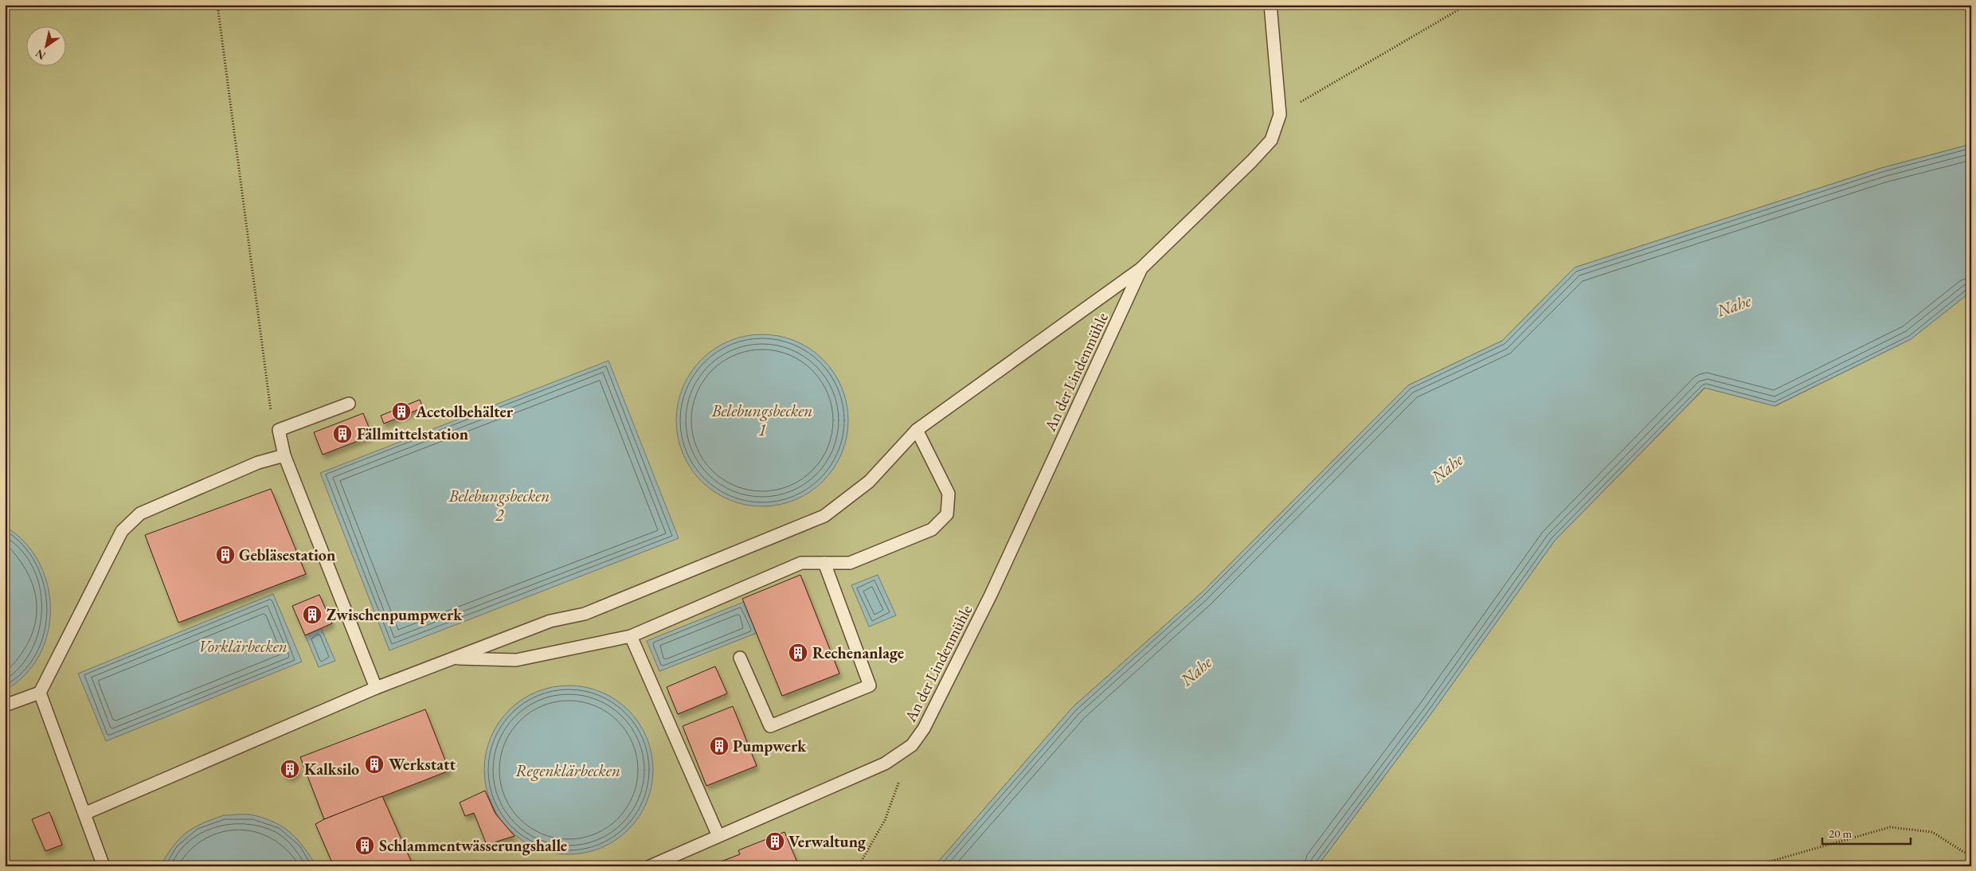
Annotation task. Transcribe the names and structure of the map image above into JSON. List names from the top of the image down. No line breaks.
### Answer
{"streets":{"lane":["An der Lindenmühle"]},"water":["Nahe","Belebungsbecken 1","Belebungsbecken 2","Vorklärbecken","Regenklärbecken"],"places":{"building":["Acetolbehälter","Fällmittelstation","Gebläsestation","Zwischenpumpwerk","Rechenanlage","Pumpwerk","Werkstatt","Kalksilo","Verwaltung","Schlammentwässerungshalle"]},"scale_bar":"20 m","north":"bottom left"}
